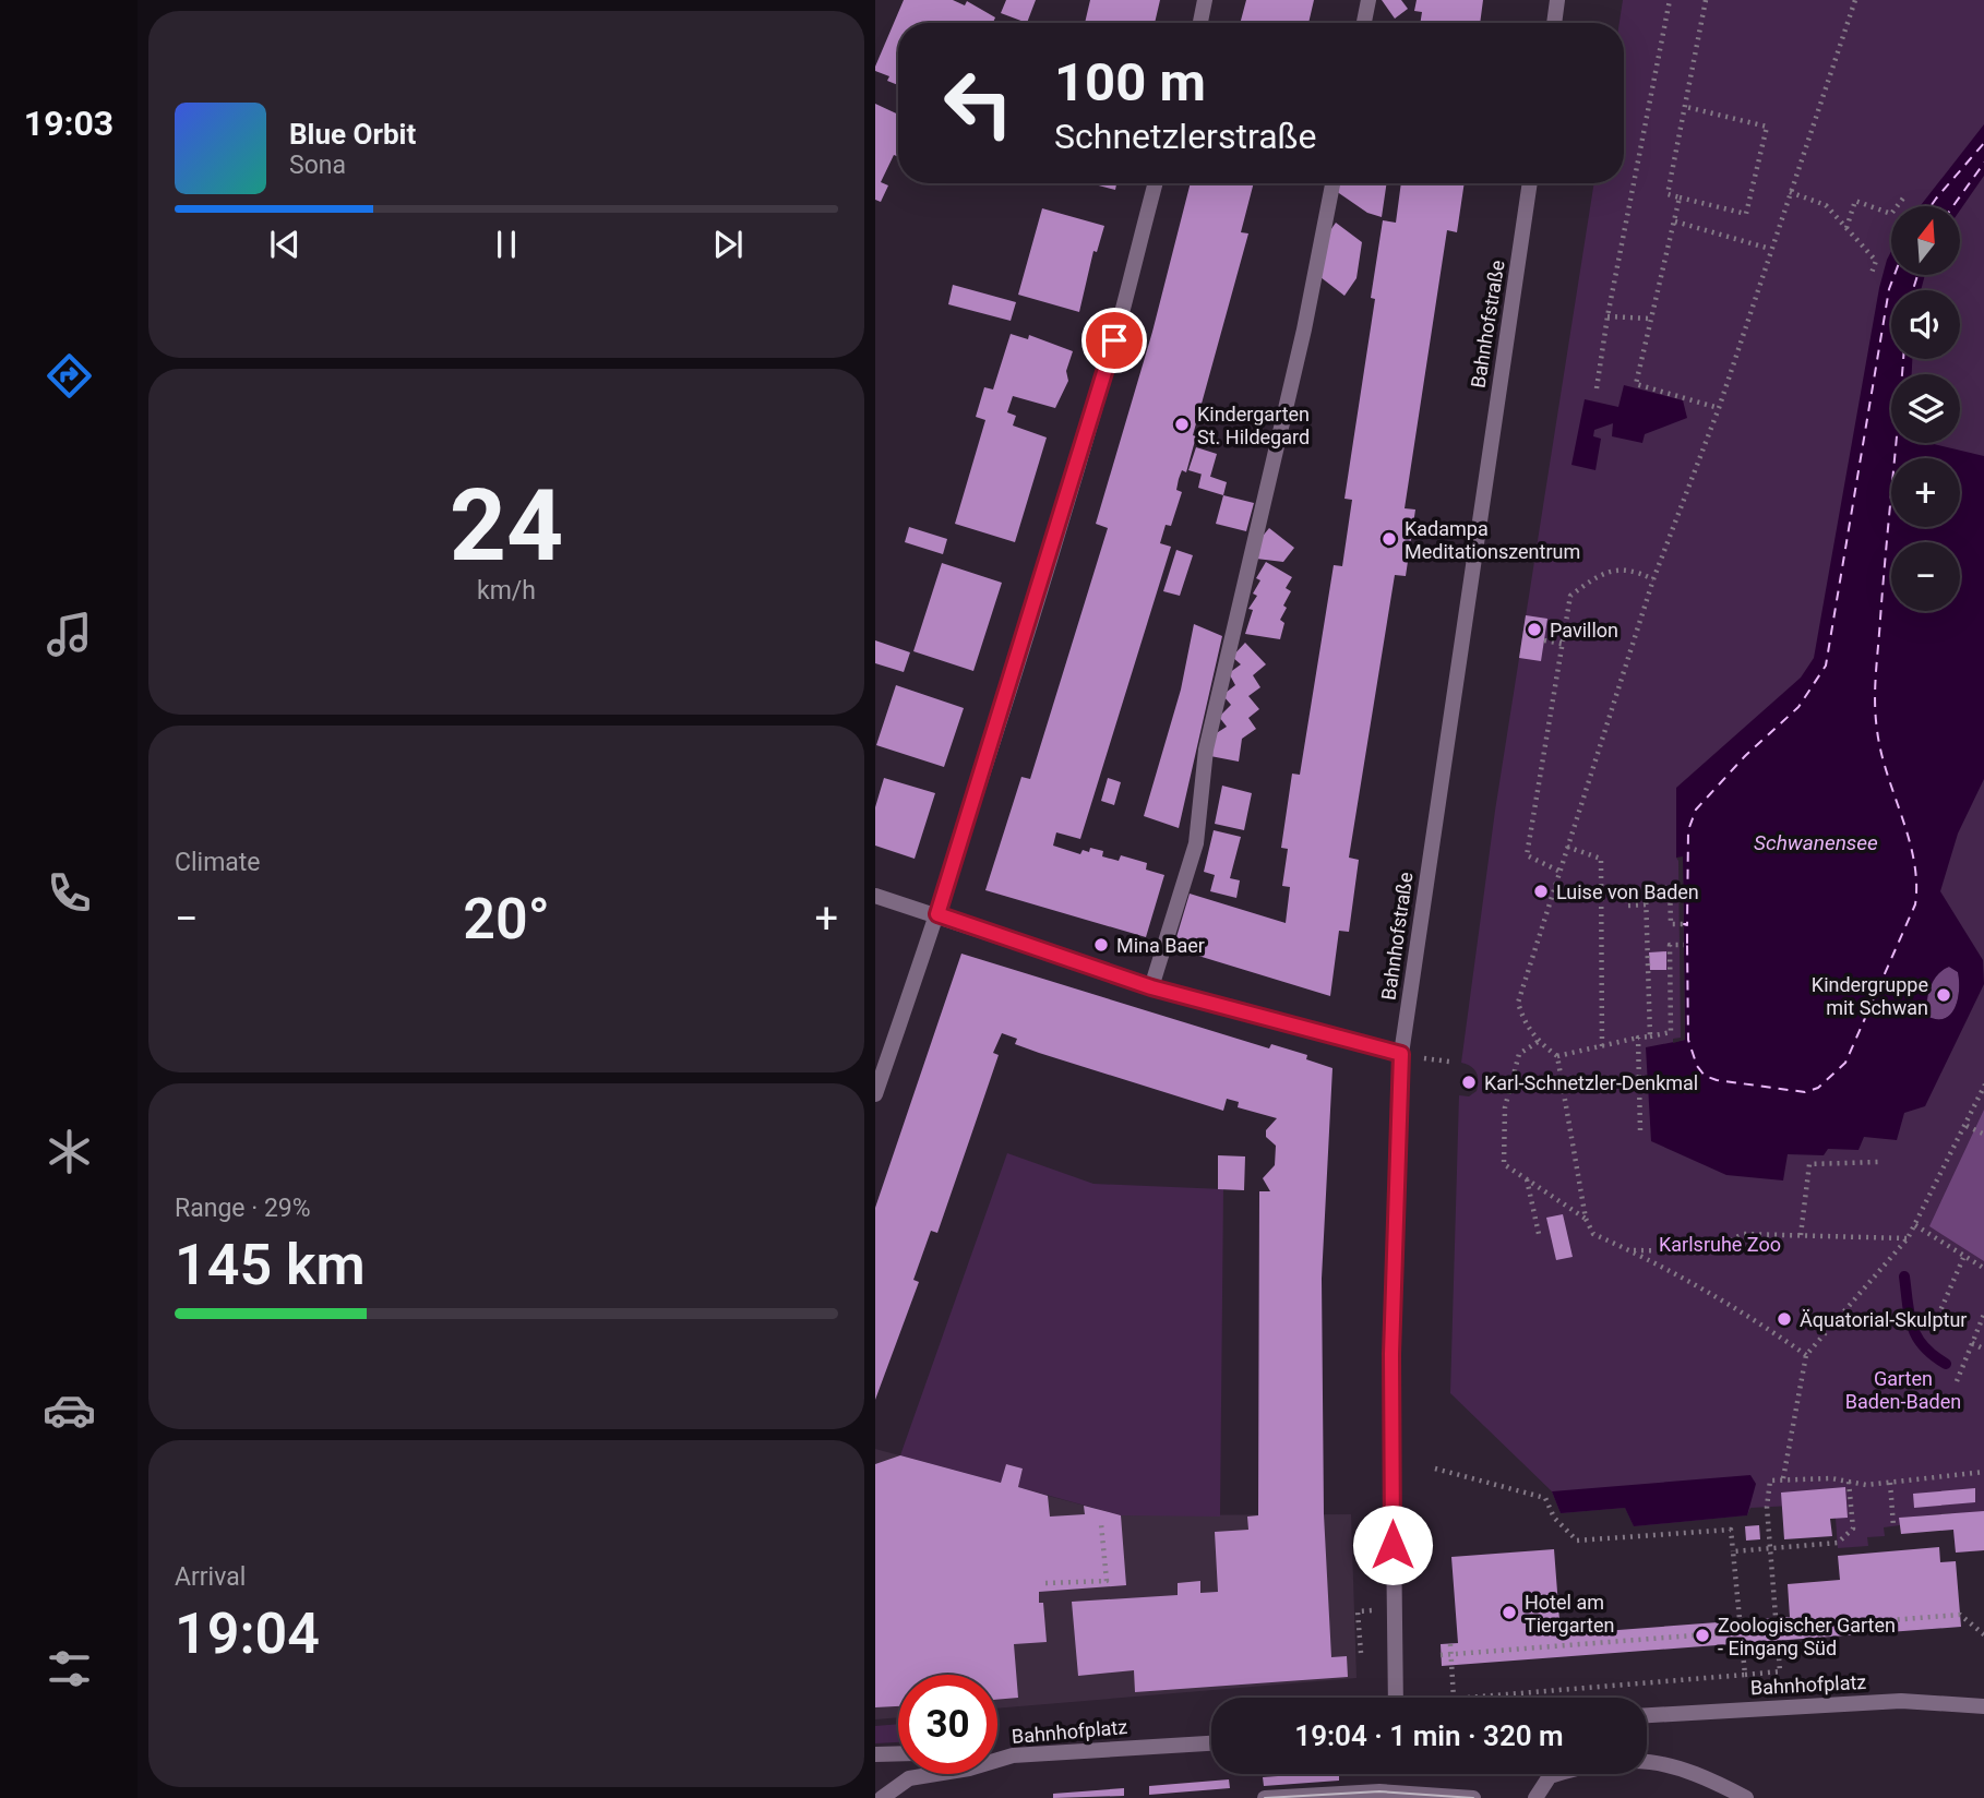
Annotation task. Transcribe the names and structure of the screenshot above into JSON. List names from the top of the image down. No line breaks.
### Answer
{"streets":{"street":["Bahnhofstraße","Bahnhofplatz"]},"water":["Schwanensee"],"parks":["Karlsruhe Zoo","Garten Baden-Baden"],"places":["Kindergarten St. Hildegard","Kadampa Meditationszentrum","Pavillon","Luise von Baden","Mina Baer","Kindergruppe mit Schwan","Karl-Schnetzler-Denkmal","Äquatorial-Skulptur","Hotel am Tiergarten","Zoologischer Garten - Eingang Süd"],"north":"top","page":{"tabs":"19:03","turn":["100 m","Schnetzlerstraße"],"song":["Blue Orbit","Sona"],"map_buttons":["+","−"],"tile":[["24","km/h"],"Climate",["Range · 29%","145 km"],["Arrival","19:04"]],"heat":["−","20°","+"],"limit":"30","trip":"19:04 · 1 min · 320 m"}}
